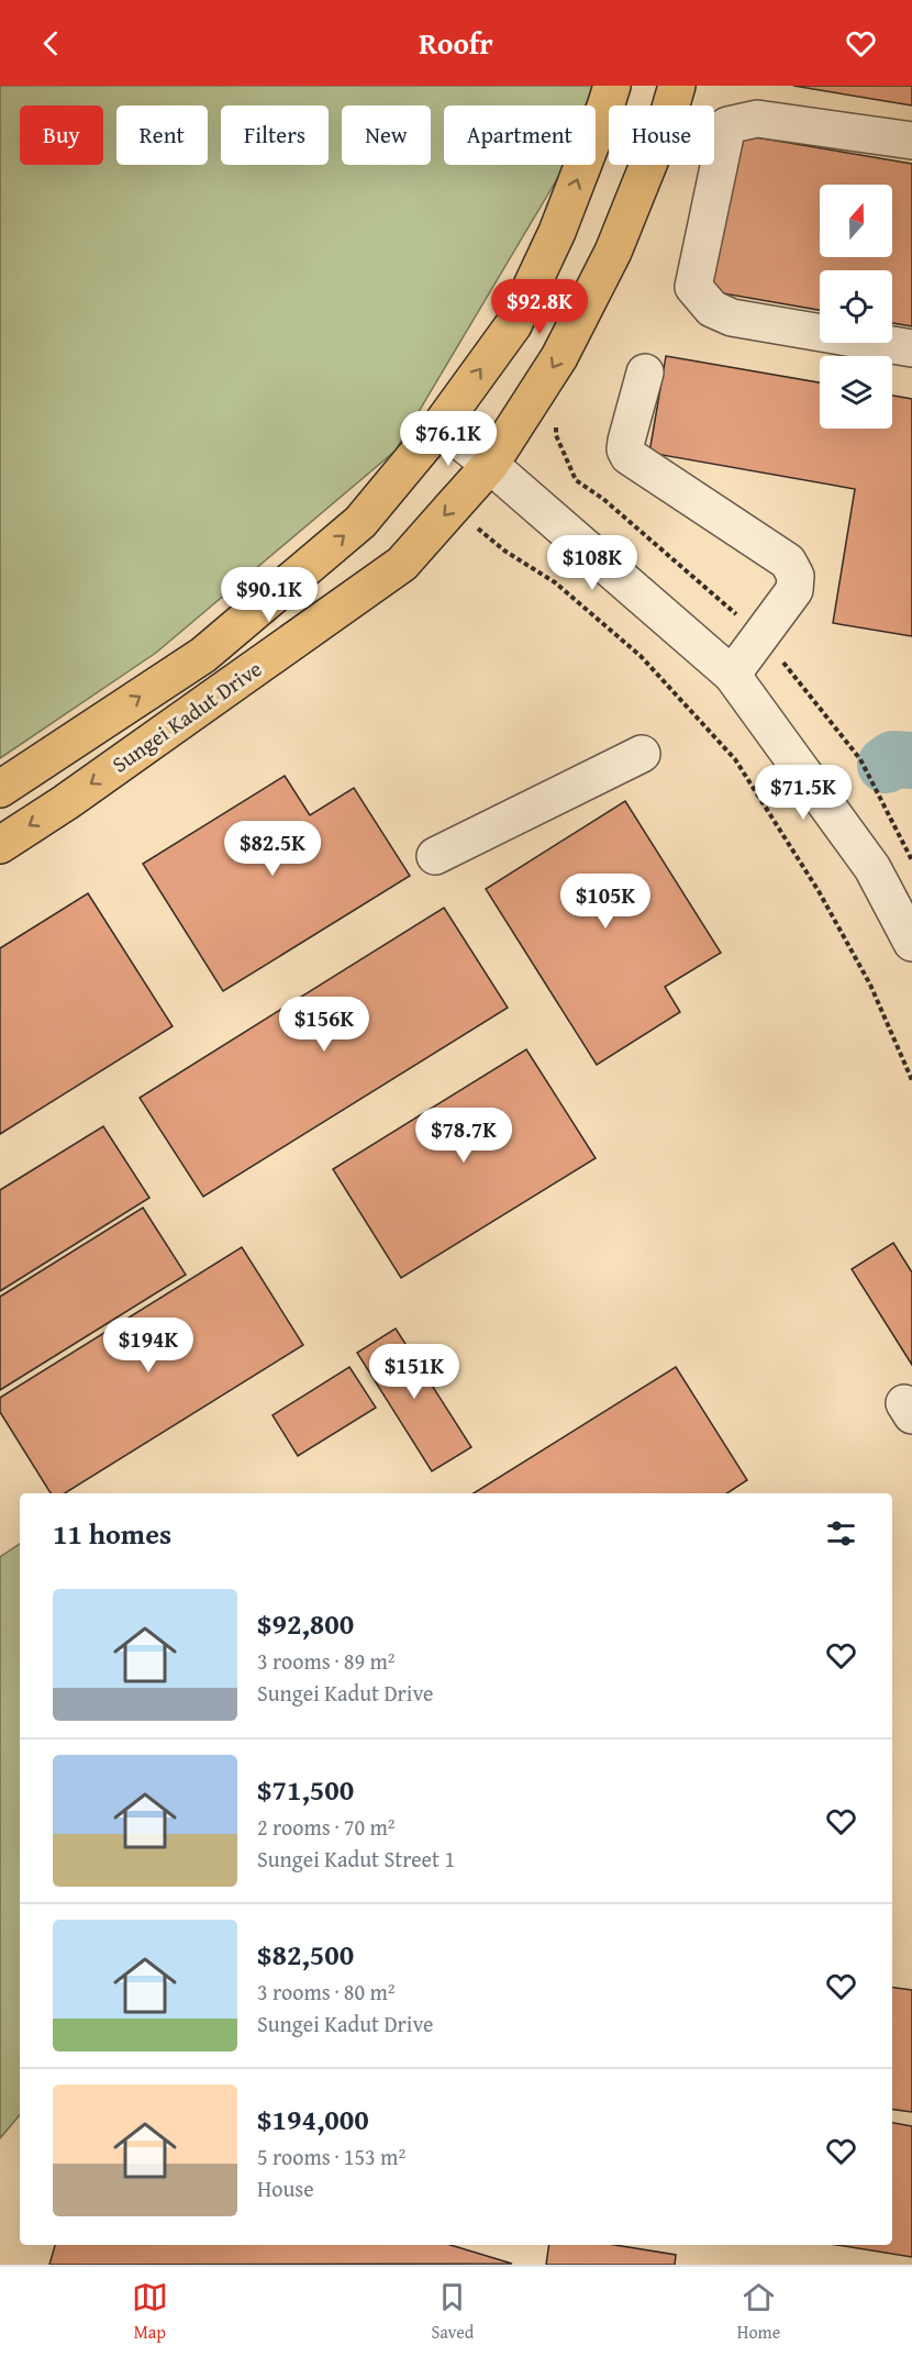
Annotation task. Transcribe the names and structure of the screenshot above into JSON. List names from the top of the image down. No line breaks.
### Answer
{"streets":{"main road":["Sungei Kadut Drive"]},"north":"top","page":{"header":"Roofr","chip":["Buy","Rent","Filters","New","Apartment","House"],"price":["$92.8K","$76.1K","$108K","$90.1K","$71.5K","$82.5K","$105K","$156K","$78.7K","$194K","$151K"],"heading":"11 homes","list":[{"name":"$92,800","note":"3 rooms · 89 m² · Sungei Kadut Drive"},{"name":"$71,500","note":"2 rooms · 70 m² · Sungei Kadut Street 1"},{"name":"$82,500","note":"3 rooms · 80 m² · Sungei Kadut Drive"},{"name":"$194,000","note":"5 rooms · 153 m² · House"}],"tabs":["Map","Saved","Home"]}}
